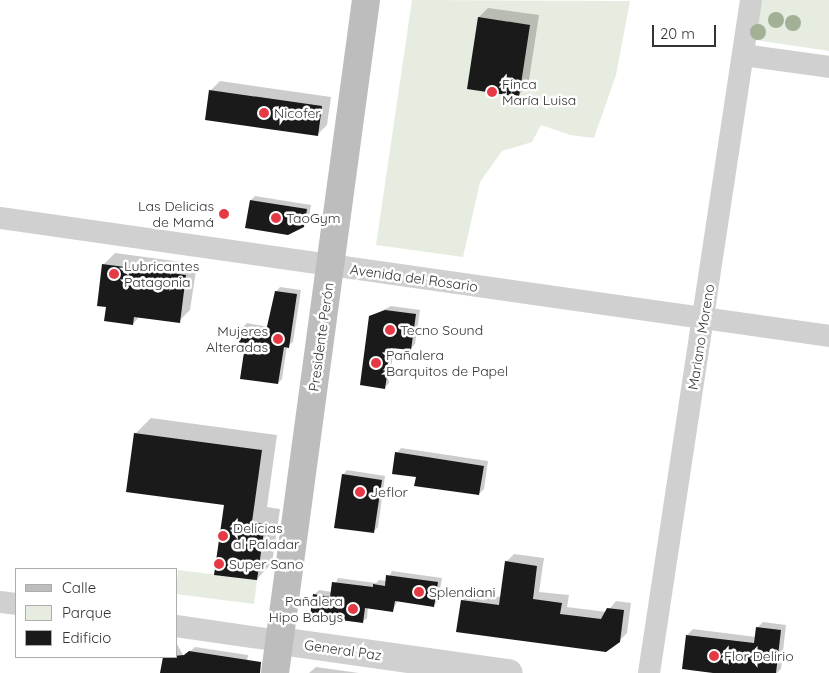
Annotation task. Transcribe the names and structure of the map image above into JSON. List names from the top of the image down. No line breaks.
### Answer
{"streets":{"main road":["Presidente Perón"],"street":["Avenida del Rosario","Mariano Moreno","General Paz"]},"crossings":[["Avenida del Rosario","Presidente Perón"],["Avenida del Rosario","Mariano Moreno"],["Presidente Perón","General Paz"]],"places":["Finca María Luisa","Nicofer","Las Delicias de Mamá","TaoGym","Lubricantes Patagonia","Tecno Sound","Mujeres Alteradas","Pañalera Barquitos de Papel","Jeflor","Delicias al Paladar","Super Sano","Splendiani","Pañalera Hipo Babys","Flor Delirio"],"legend":["Calle","Parque","Edificio"],"scale_bar":"20 m"}
